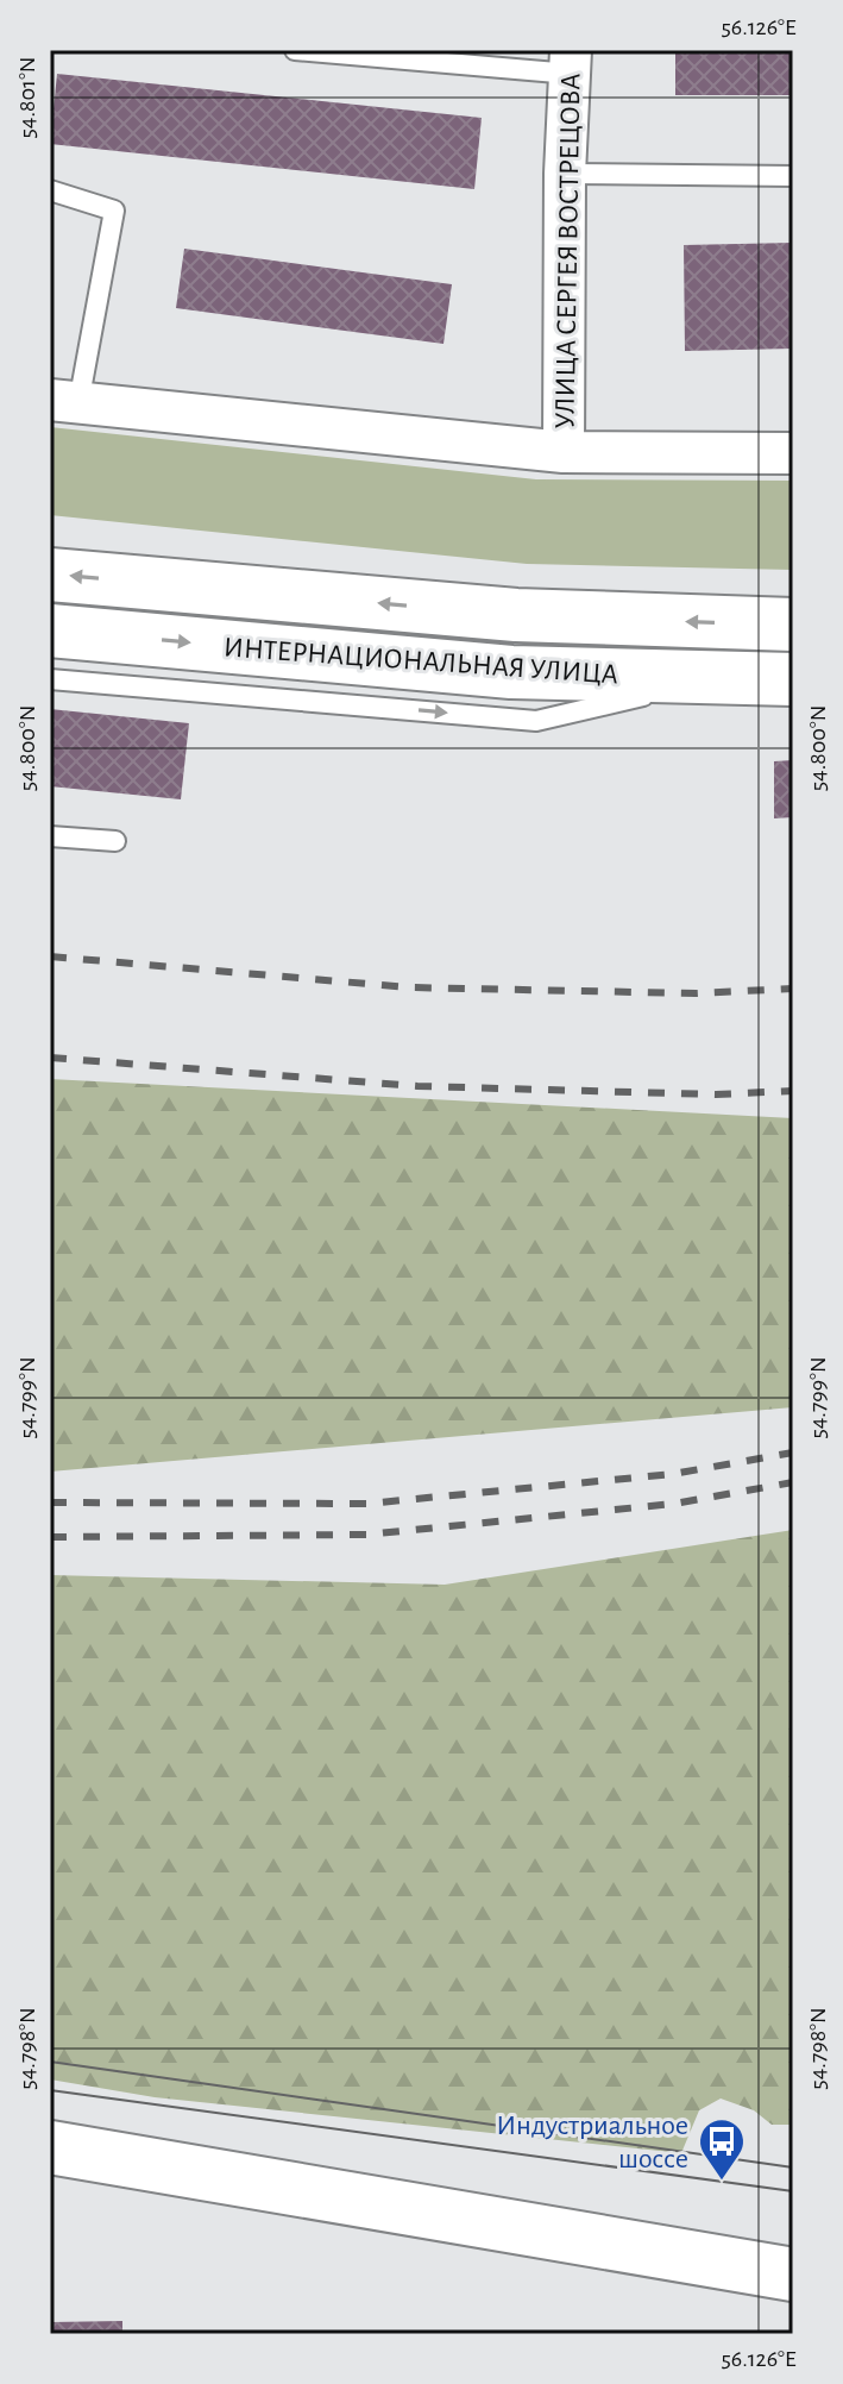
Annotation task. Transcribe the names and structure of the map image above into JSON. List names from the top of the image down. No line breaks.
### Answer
{"streets":{"main road":["ИНТЕРНАЦИОНАЛЬНАЯ УЛИЦА"],"street":["УЛИЦА СЕРГЕЯ ВОСТРЕЦОВА"]},"places":{"bus stop":["Индустриальное шоссе"]},"coordinates":["56.126°E","54.801°N","54.800°N","54.799°N","54.798°N"]}
